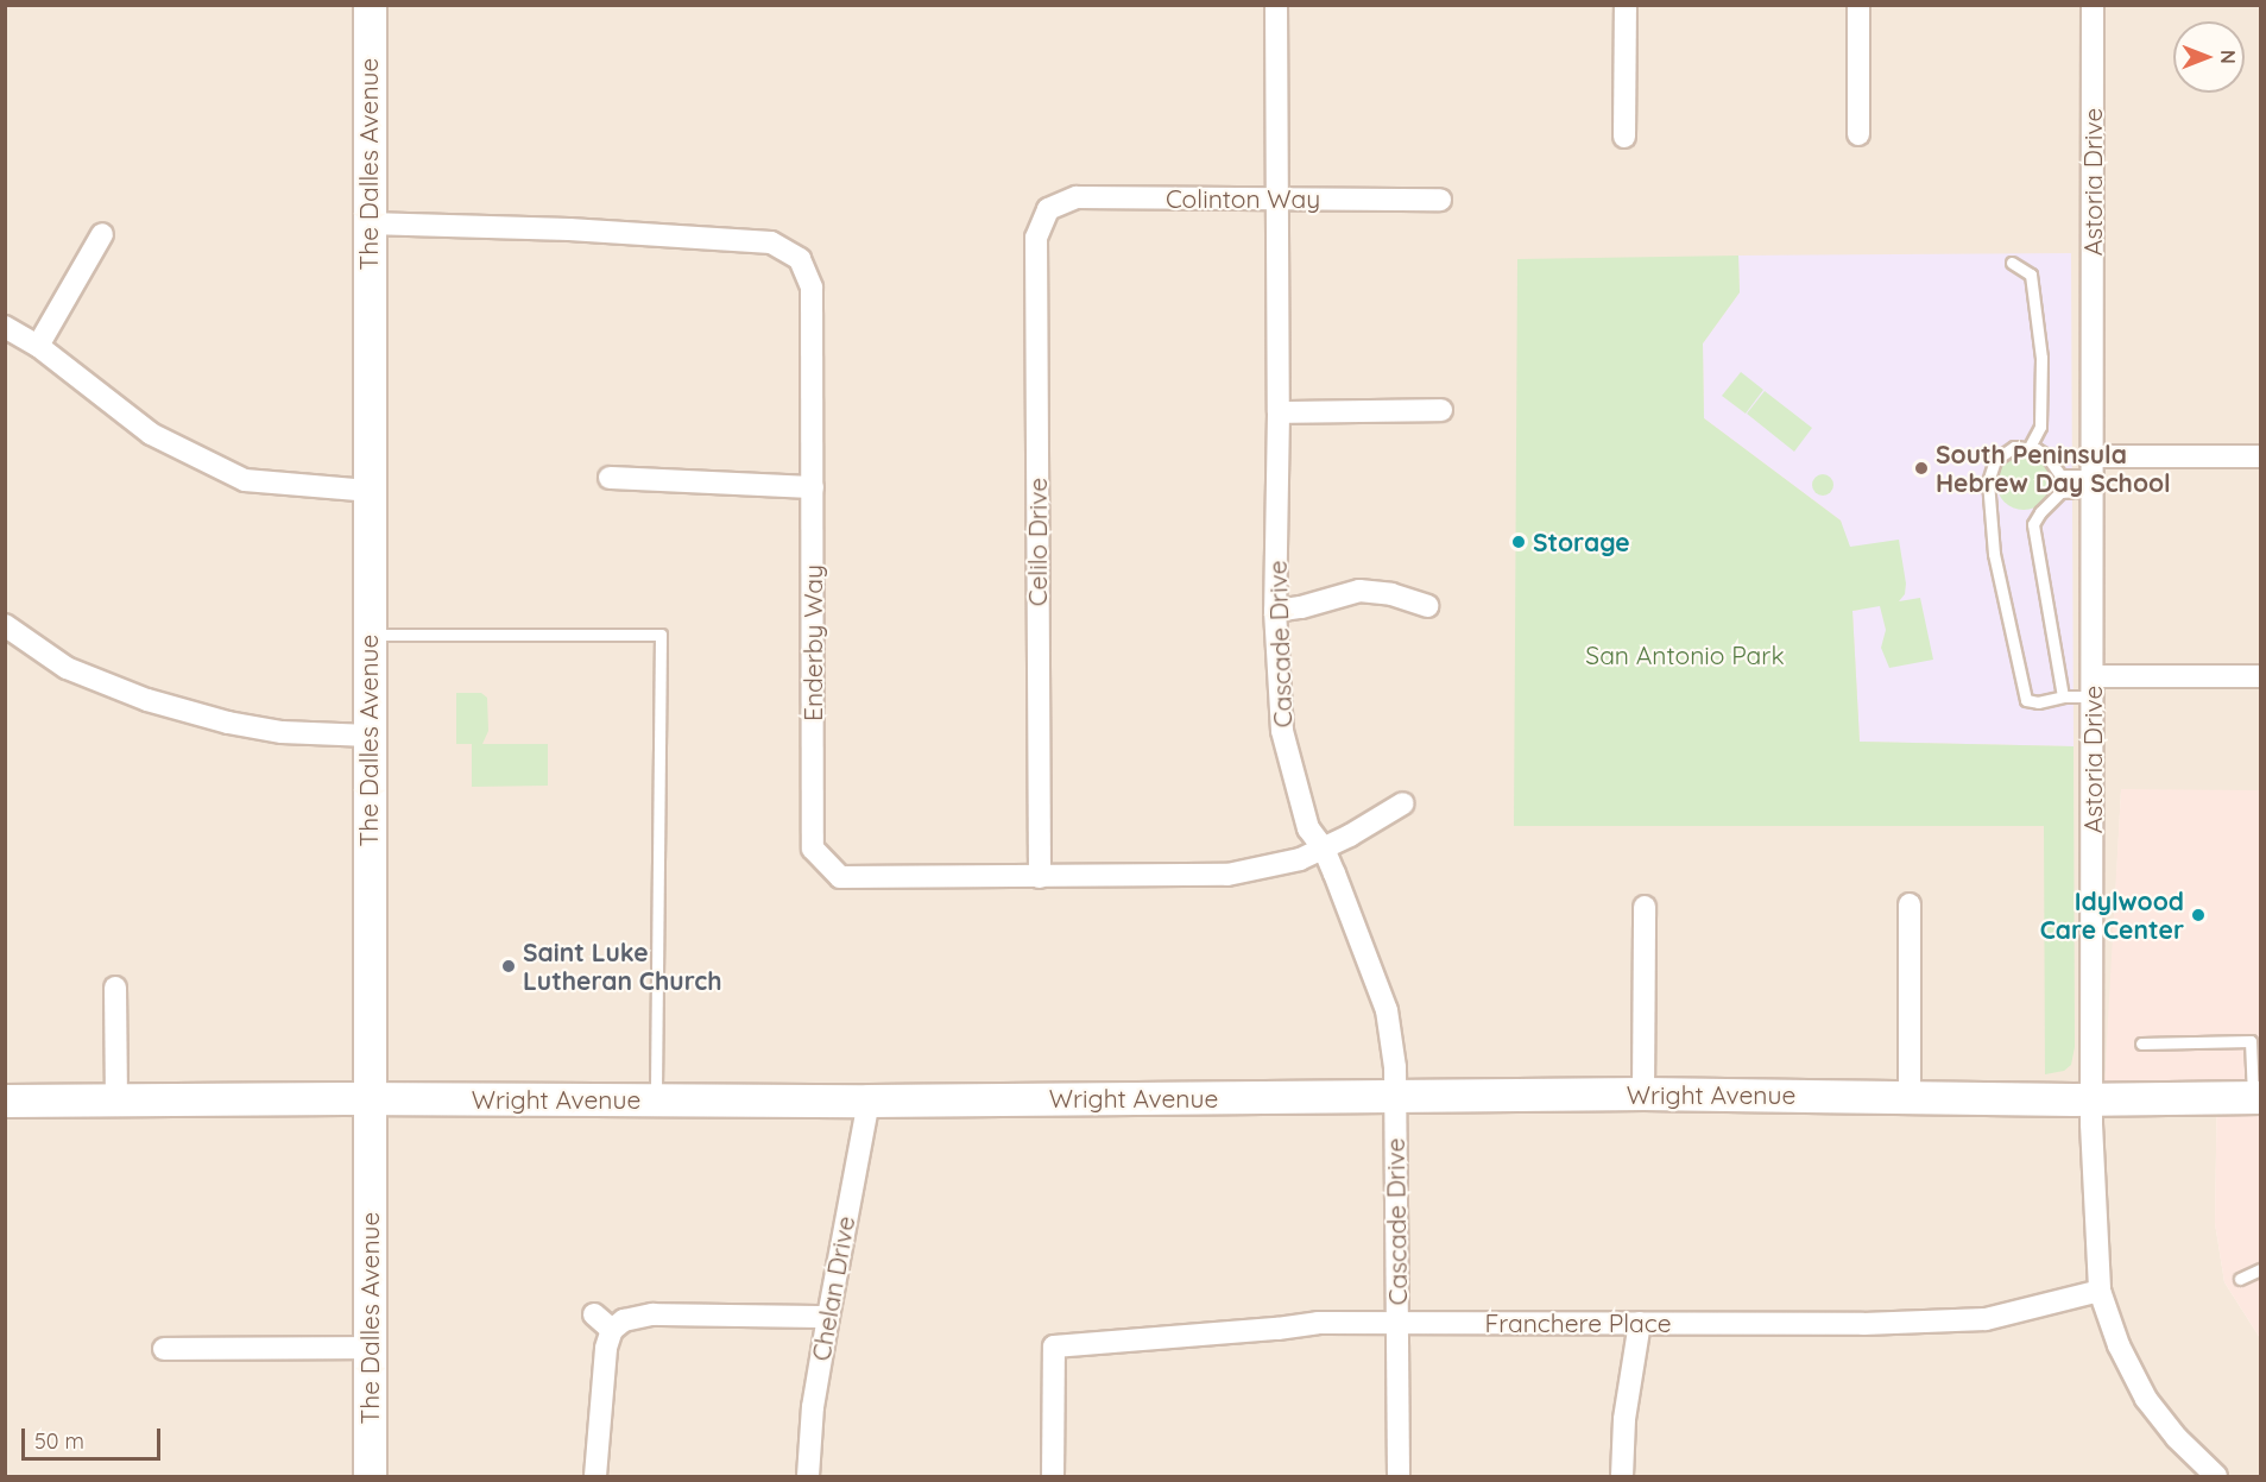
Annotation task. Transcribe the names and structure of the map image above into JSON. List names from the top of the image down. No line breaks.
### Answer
{"streets":{"street":["The Dalles Avenue","Astoria Drive","Colinton Way","Celilo Drive","Enderby Way","Cascade Drive","Wright Avenue","Chelan Drive","Franchere Place"]},"crossings":[["The Dalles Avenue","Enderby Way"],["The Dalles Avenue","Wright Avenue"],["Astoria Drive","Wright Avenue"],["Astoria Drive","Franchere Place"],["Colinton Way","Celilo Drive"],["Colinton Way","Cascade Drive"],["Celilo Drive","Enderby Way"],["Enderby Way","Cascade Drive"],["Cascade Drive","Wright Avenue"],["Cascade Drive","Franchere Place"],["Wright Avenue","Chelan Drive"]],"parks":["San Antonio Park"],"places":["South Peninsula Hebrew Day School","Storage","Idylwood Care Center","Saint Luke Lutheran Church"],"scale_bar":"50 m","north":"right"}
